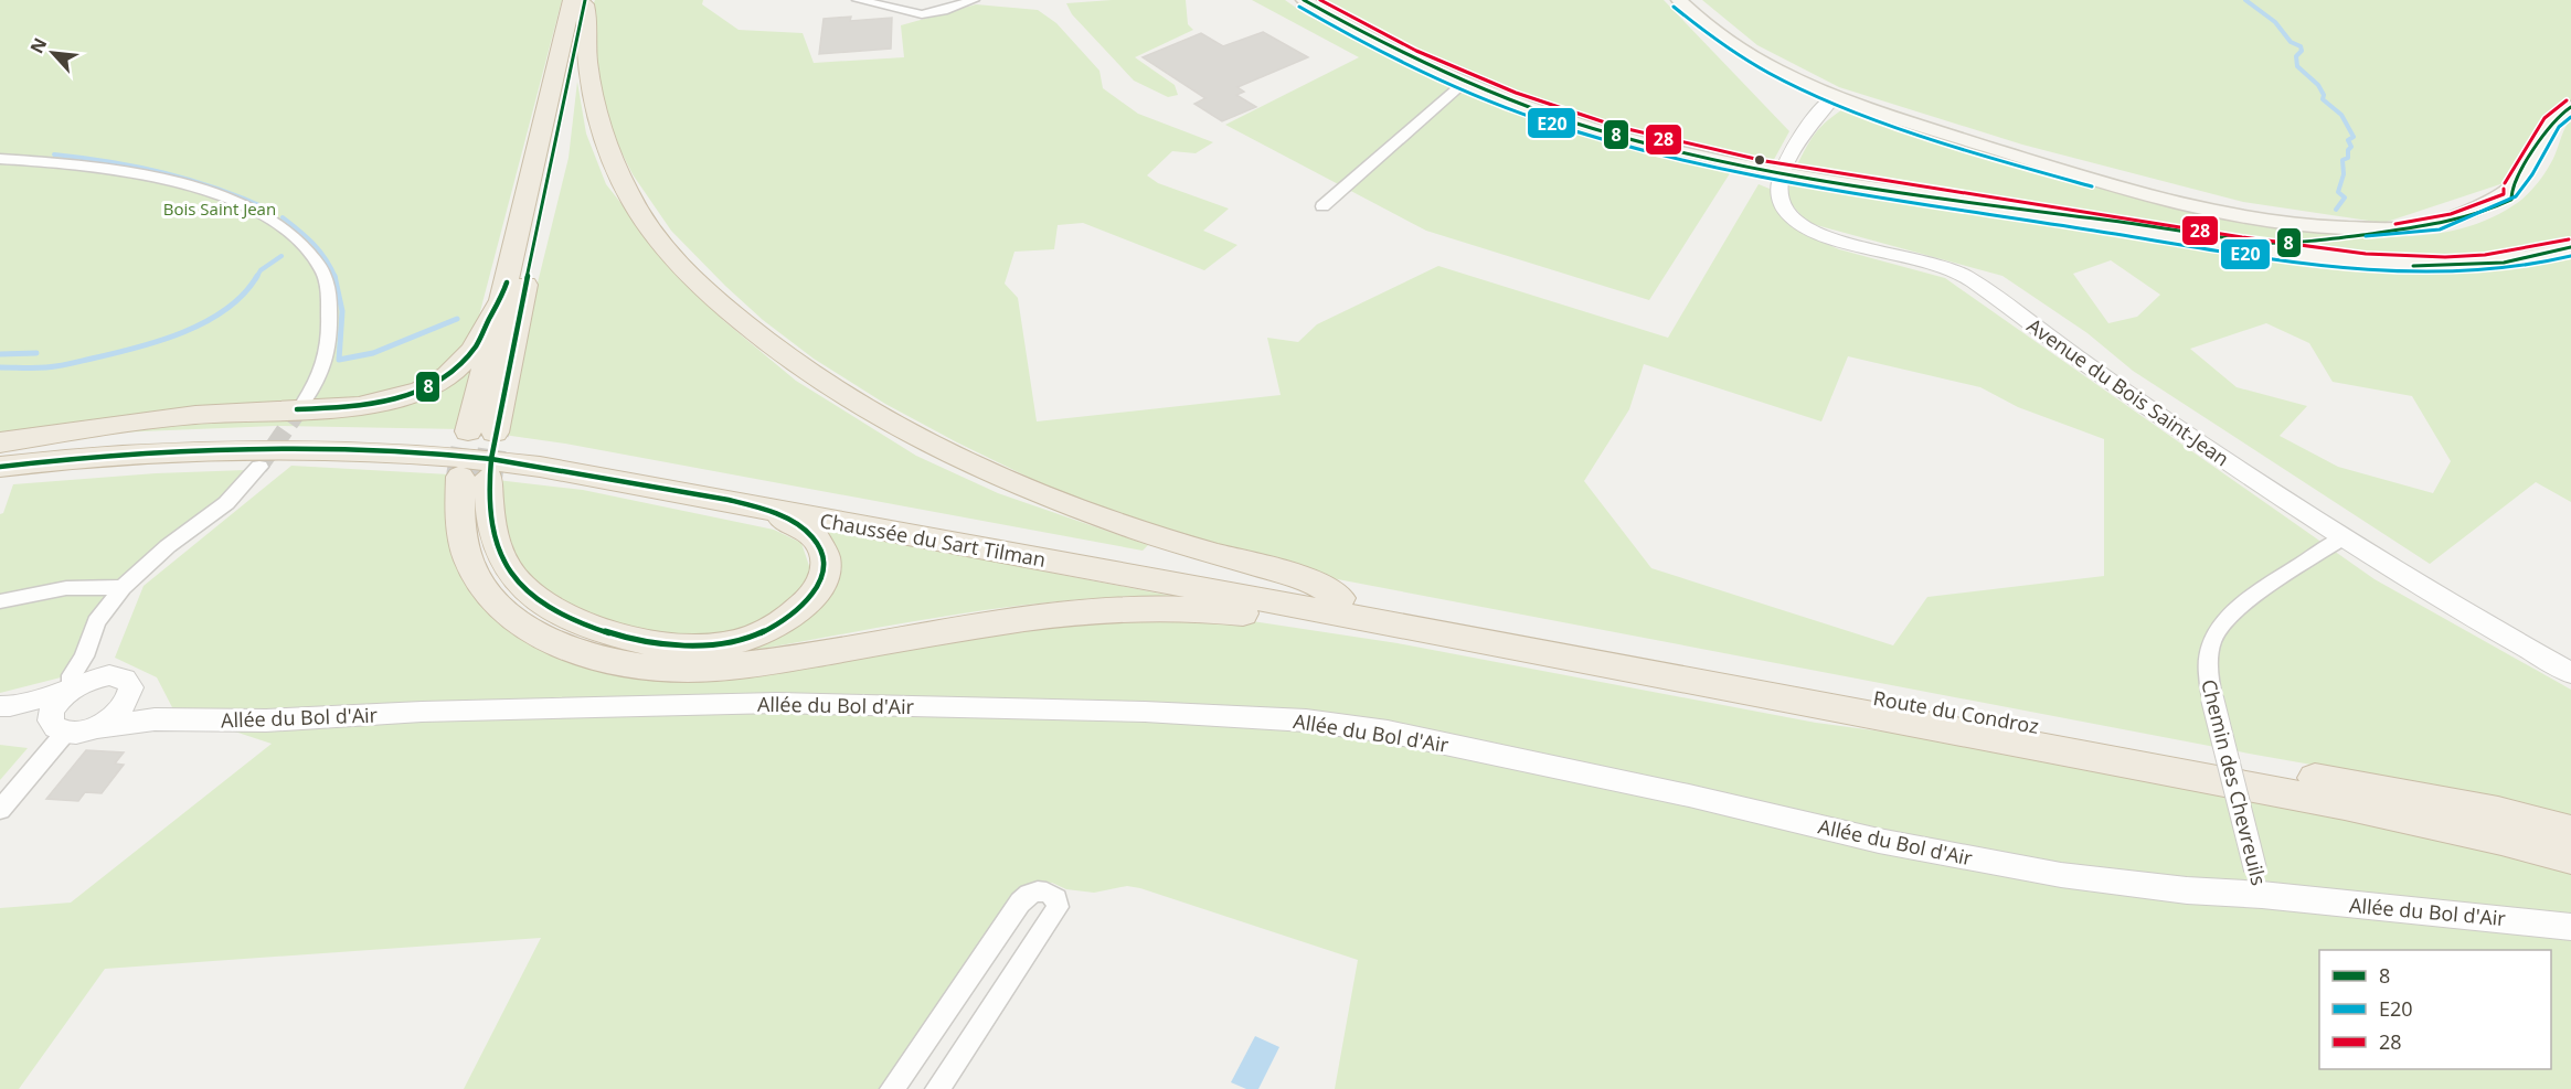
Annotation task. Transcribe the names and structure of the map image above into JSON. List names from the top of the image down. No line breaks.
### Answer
{"streets":{"highway":["Chaussée du Sart Tilman","Route du Condroz"],"street":["Avenue du Bois Saint-Jean","Allée du Bol d'Air","Chemin des Chevreuils"]},"crossings":[["Avenue du Bois Saint-Jean","Chemin des Chevreuils"],["Chaussée du Sart Tilman","Route du Condroz"],["Allée du Bol d'Air","Chemin des Chevreuils"]],"parks":["Bois Saint Jean"],"lines":["transit line 8","transit line 28","transit line E20"],"legend":["8","E20","28"],"north":"top left"}
